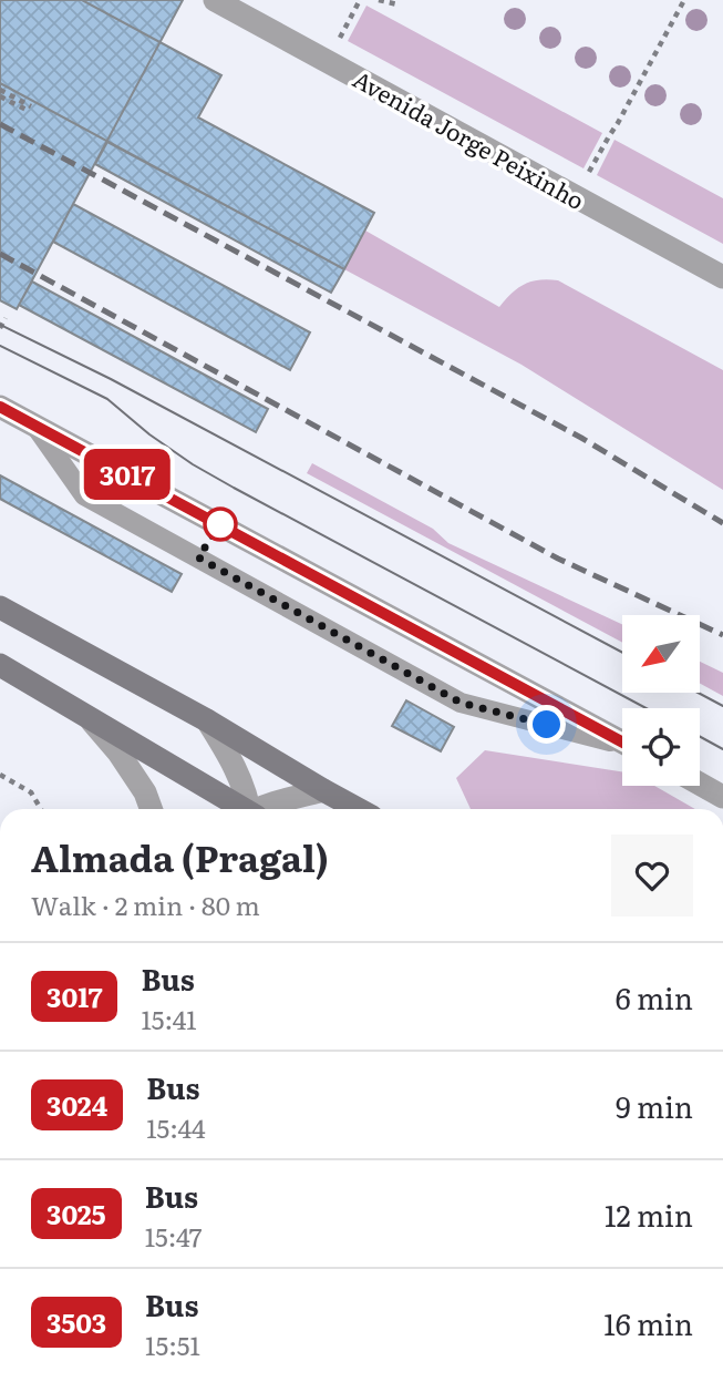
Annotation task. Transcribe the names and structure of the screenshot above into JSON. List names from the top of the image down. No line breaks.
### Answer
{"streets":{"street":["Avenida Jorge Peixinho"]},"lines":["bus line 3017"],"north":"bottom left","page":{"on_map":"3017","heading":["Almada (Pragal)","Walk · 2 min · 80 m"],"list":[{"mark":"3017","name":"Bus","note":"15:41","value":"6 min"},{"mark":"3024","name":"Bus","note":"15:44","value":"9 min"},{"mark":"3025","name":"Bus","note":"15:47","value":"12 min"},{"mark":"3503","name":"Bus","note":"15:51","value":"16 min"}]}}
